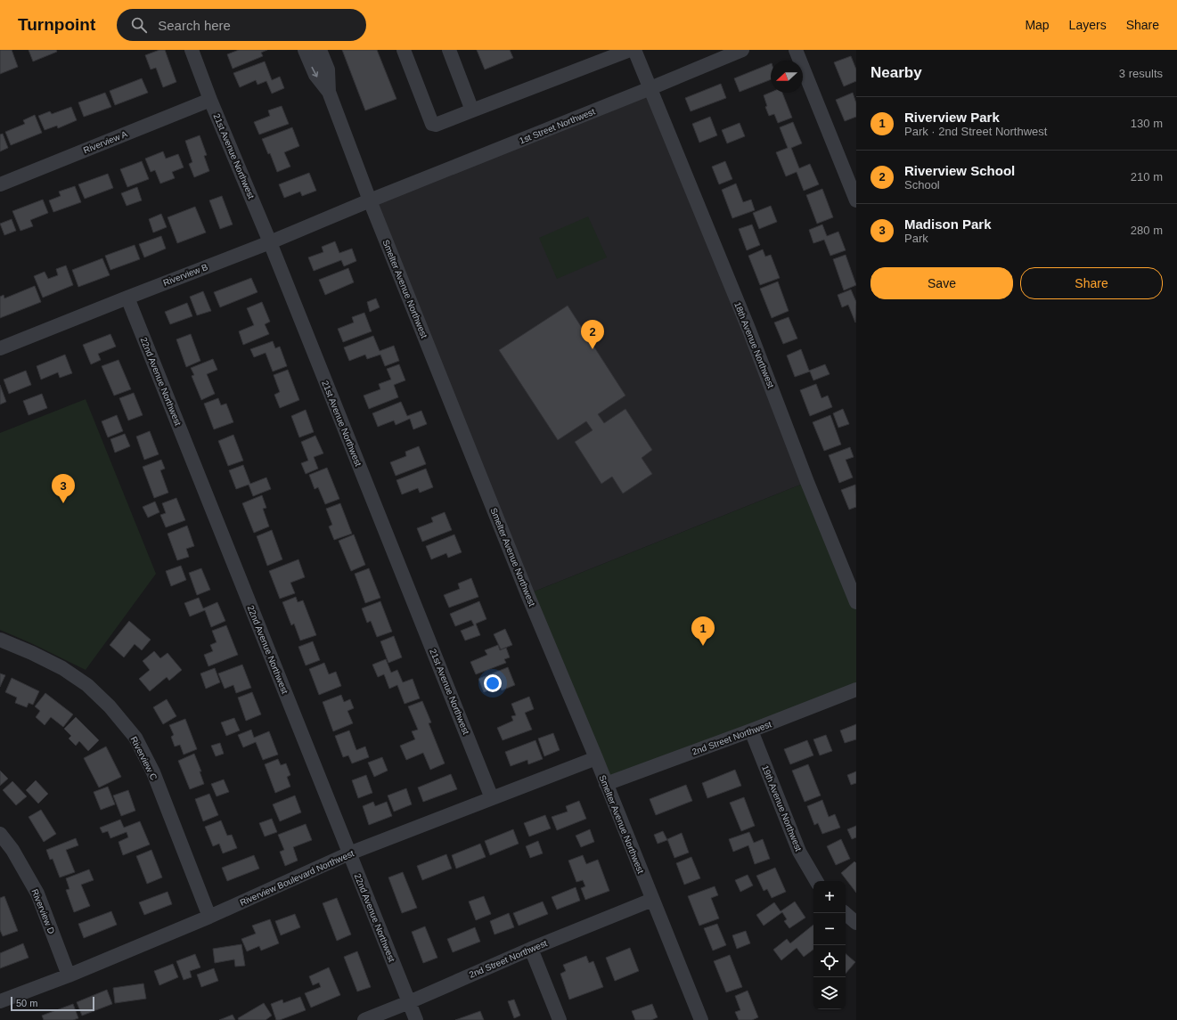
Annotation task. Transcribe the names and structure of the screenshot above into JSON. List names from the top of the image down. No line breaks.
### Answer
{"streets":{"street":["1st Street Northwest","Riverview A","21st Avenue Northwest","Riverview B","Smelter Avenue Northwest","18th Avenue Northwest","22nd Avenue Northwest","2nd Street Northwest","Riverview C","19th Avenue Northwest","Riverview Boulevard Northwest","Riverview D"]},"crossings":[["1st Street Northwest","Riverview B"],["1st Street Northwest","Smelter Avenue Northwest"],["1st Street Northwest","18th Avenue Northwest"],["Riverview A","21st Avenue Northwest"],["21st Avenue Northwest","Riverview B"],["21st Avenue Northwest","Riverview Boulevard Northwest"],["Riverview B","Smelter Avenue Northwest"],["Riverview B","22nd Avenue Northwest"],["Smelter Avenue Northwest","2nd Street Northwest"],["Smelter Avenue Northwest","Riverview Boulevard Northwest"],["22nd Avenue Northwest","2nd Street Northwest"],["22nd Avenue Northwest","Riverview Boulevard Northwest"],["2nd Street Northwest","19th Avenue Northwest"],["Riverview C","Riverview Boulevard Northwest"],["Riverview Boulevard Northwest","Riverview D"]],"scale_bar":"50 m","north":"left","page":{"header":"Turnpoint","search":"Search here","nav":["Map","Layers","Share"],"heading":["Nearby","3 results"],"list":[{"mark":"1","name":"Riverview Park","note":"Park · 2nd Street Northwest","value":"130 m"},{"mark":"2","name":"Riverview School","note":"School","value":"210 m"},{"mark":"3","name":"Madison Park","note":"Park","value":"280 m"}],"buttons":["Save","Share"],"pins":["2","3","1"],"map_buttons":["+","−"],"scale":"50 m"}}
